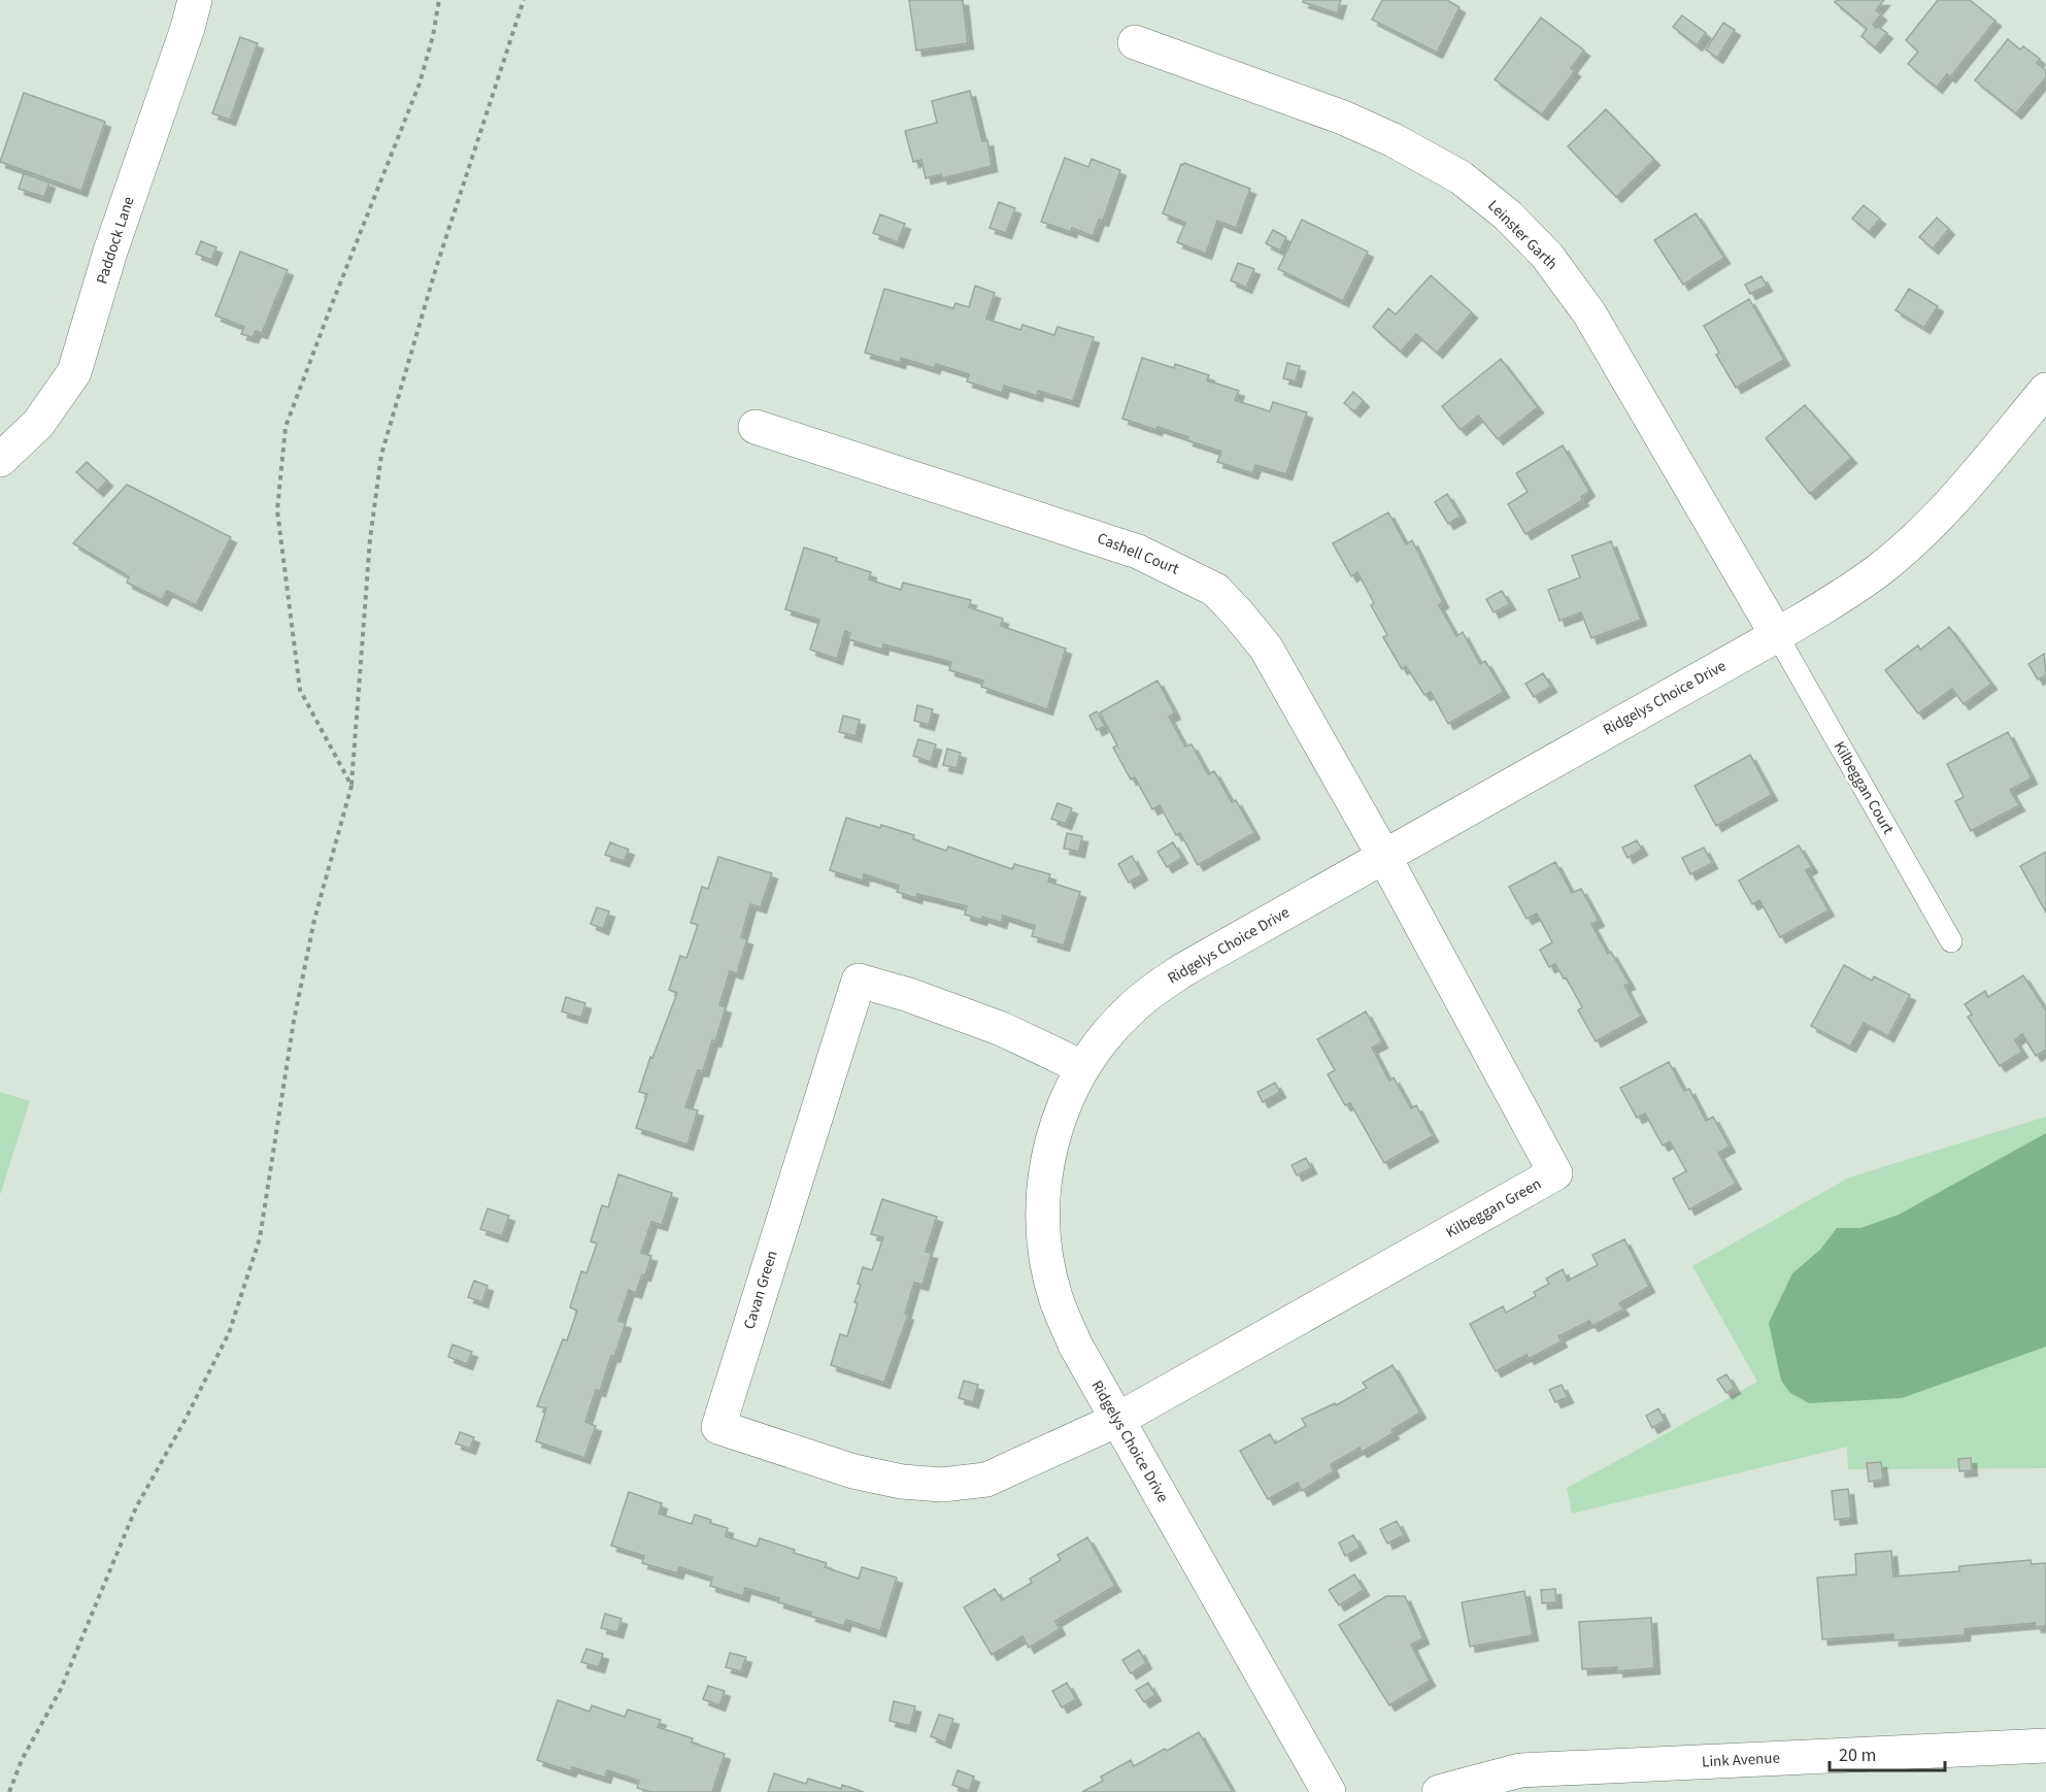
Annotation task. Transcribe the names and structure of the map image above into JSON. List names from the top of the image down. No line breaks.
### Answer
{"streets":{"street":["Leinster Garth","Paddock Lane","Cashell Court","Ridgelys Choice Drive","Kilbeggan Green","Cavan Green","Link Avenue"],"lane":["Kilbeggan Court"]},"crossings":[["Leinster Garth","Ridgelys Choice Drive"],["Leinster Garth","Kilbeggan Court"],["Cashell Court","Ridgelys Choice Drive"],["Cashell Court","Kilbeggan Green"],["Ridgelys Choice Drive","Kilbeggan Court"],["Ridgelys Choice Drive","Kilbeggan Green"],["Ridgelys Choice Drive","Cavan Green"],["Kilbeggan Green","Cavan Green"]],"scale_bar":"20 m"}
